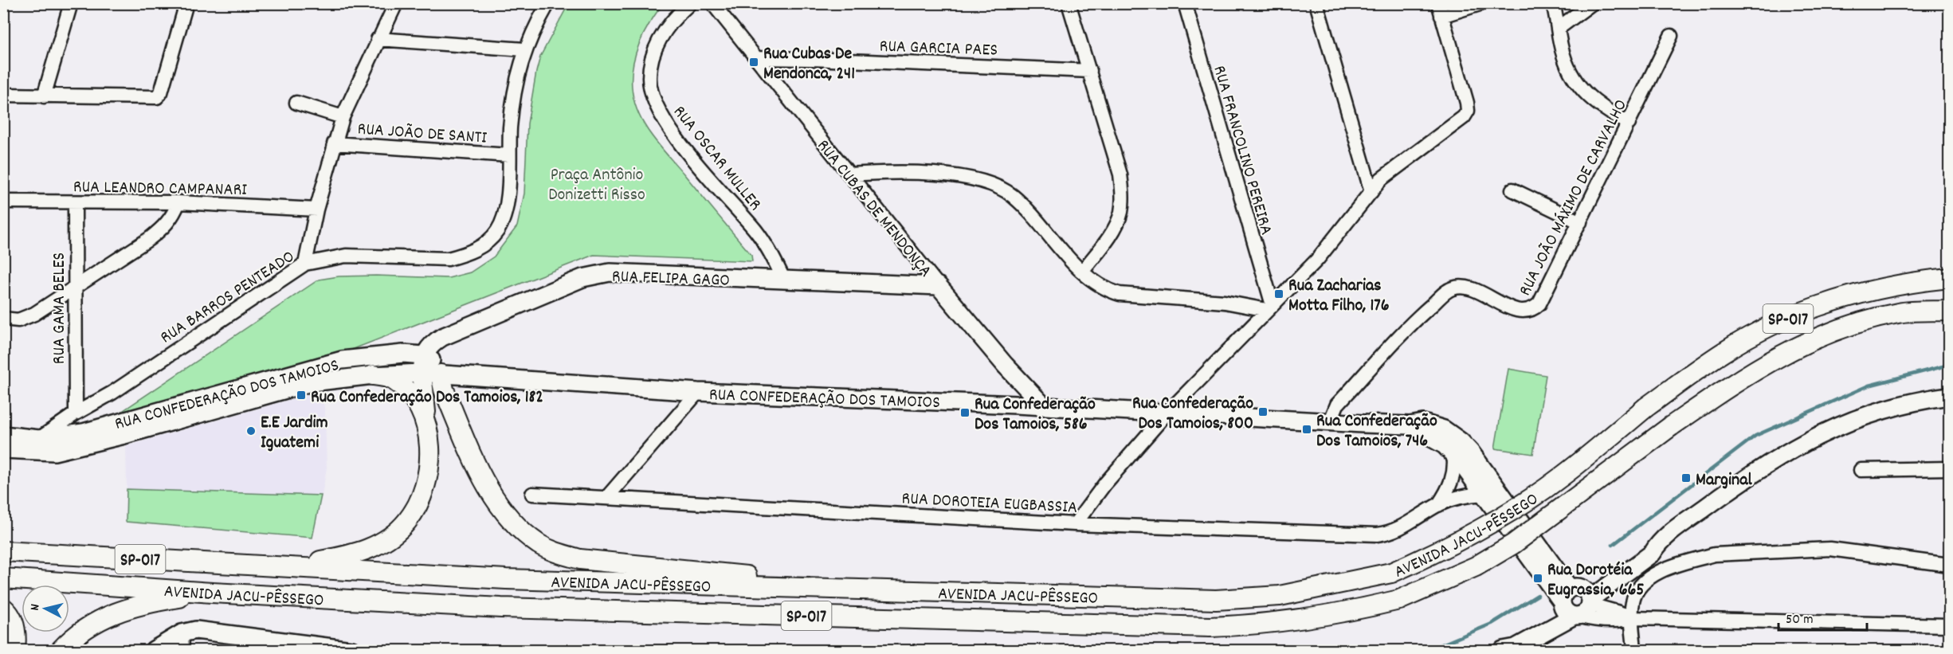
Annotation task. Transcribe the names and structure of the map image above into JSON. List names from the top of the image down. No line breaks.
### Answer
{"streets":{"highway":["SP-017","AVENIDA JACU-PÊSSEGO"],"main road":["RUA CUBAS DE MENDONÇA","RUA FELIPA GAGO","RUA CONFEDERAÇÃO DOS TAMOIOS"],"street":["RUA GARCIA PAES","RUA JOÃO DE SANTI","RUA FRANCOLINO PEREIRA","RUA OSCAR MULLER","RUA LEANDRO CAMPANARI","RUA JOÃO MÁXIMO DE CARVALHO","RUA BARROS PENTEADO","RUA GAMA BELES","RUA DOROTEIA EUGBASSIA"]},"crossings":[["RUA GARCIA PAES","RUA CUBAS DE MENDONÇA"],["RUA JOÃO DE SANTI","RUA BARROS PENTEADO"],["RUA OSCAR MULLER","RUA FELIPA GAGO"],["RUA LEANDRO CAMPANARI","RUA GAMA BELES"],["RUA JOÃO MÁXIMO DE CARVALHO","RUA CONFEDERAÇÃO DOS TAMOIOS"],["RUA CUBAS DE MENDONÇA","RUA FELIPA GAGO"],["RUA CUBAS DE MENDONÇA","RUA CONFEDERAÇÃO DOS TAMOIOS"],["RUA FELIPA GAGO","RUA CONFEDERAÇÃO DOS TAMOIOS"],["RUA BARROS PENTEADO","RUA GAMA BELES"],["RUA BARROS PENTEADO","RUA CONFEDERAÇÃO DOS TAMOIOS"],["RUA CONFEDERAÇÃO DOS TAMOIOS","RUA DOROTEIA EUGBASSIA"]],"parks":["Praça Antônio Donizetti Risso"],"places":{"transit":["Rua Cubas De Mendonca, 241","Rua Zacharias Motta Filho, 176","Rua Confederação Dos Tamoios, 182","Rua Confederação Dos Tamoios, 800","Rua Confederação Dos Tamoios, 586","Rua Confederação Dos Tamoios, 746","Marginal","Rua Dorotéia Eugrassia, 665"],"other":["E.E Jardim Iguatemi"]},"scale_bar":"50 m","north":"left"}
